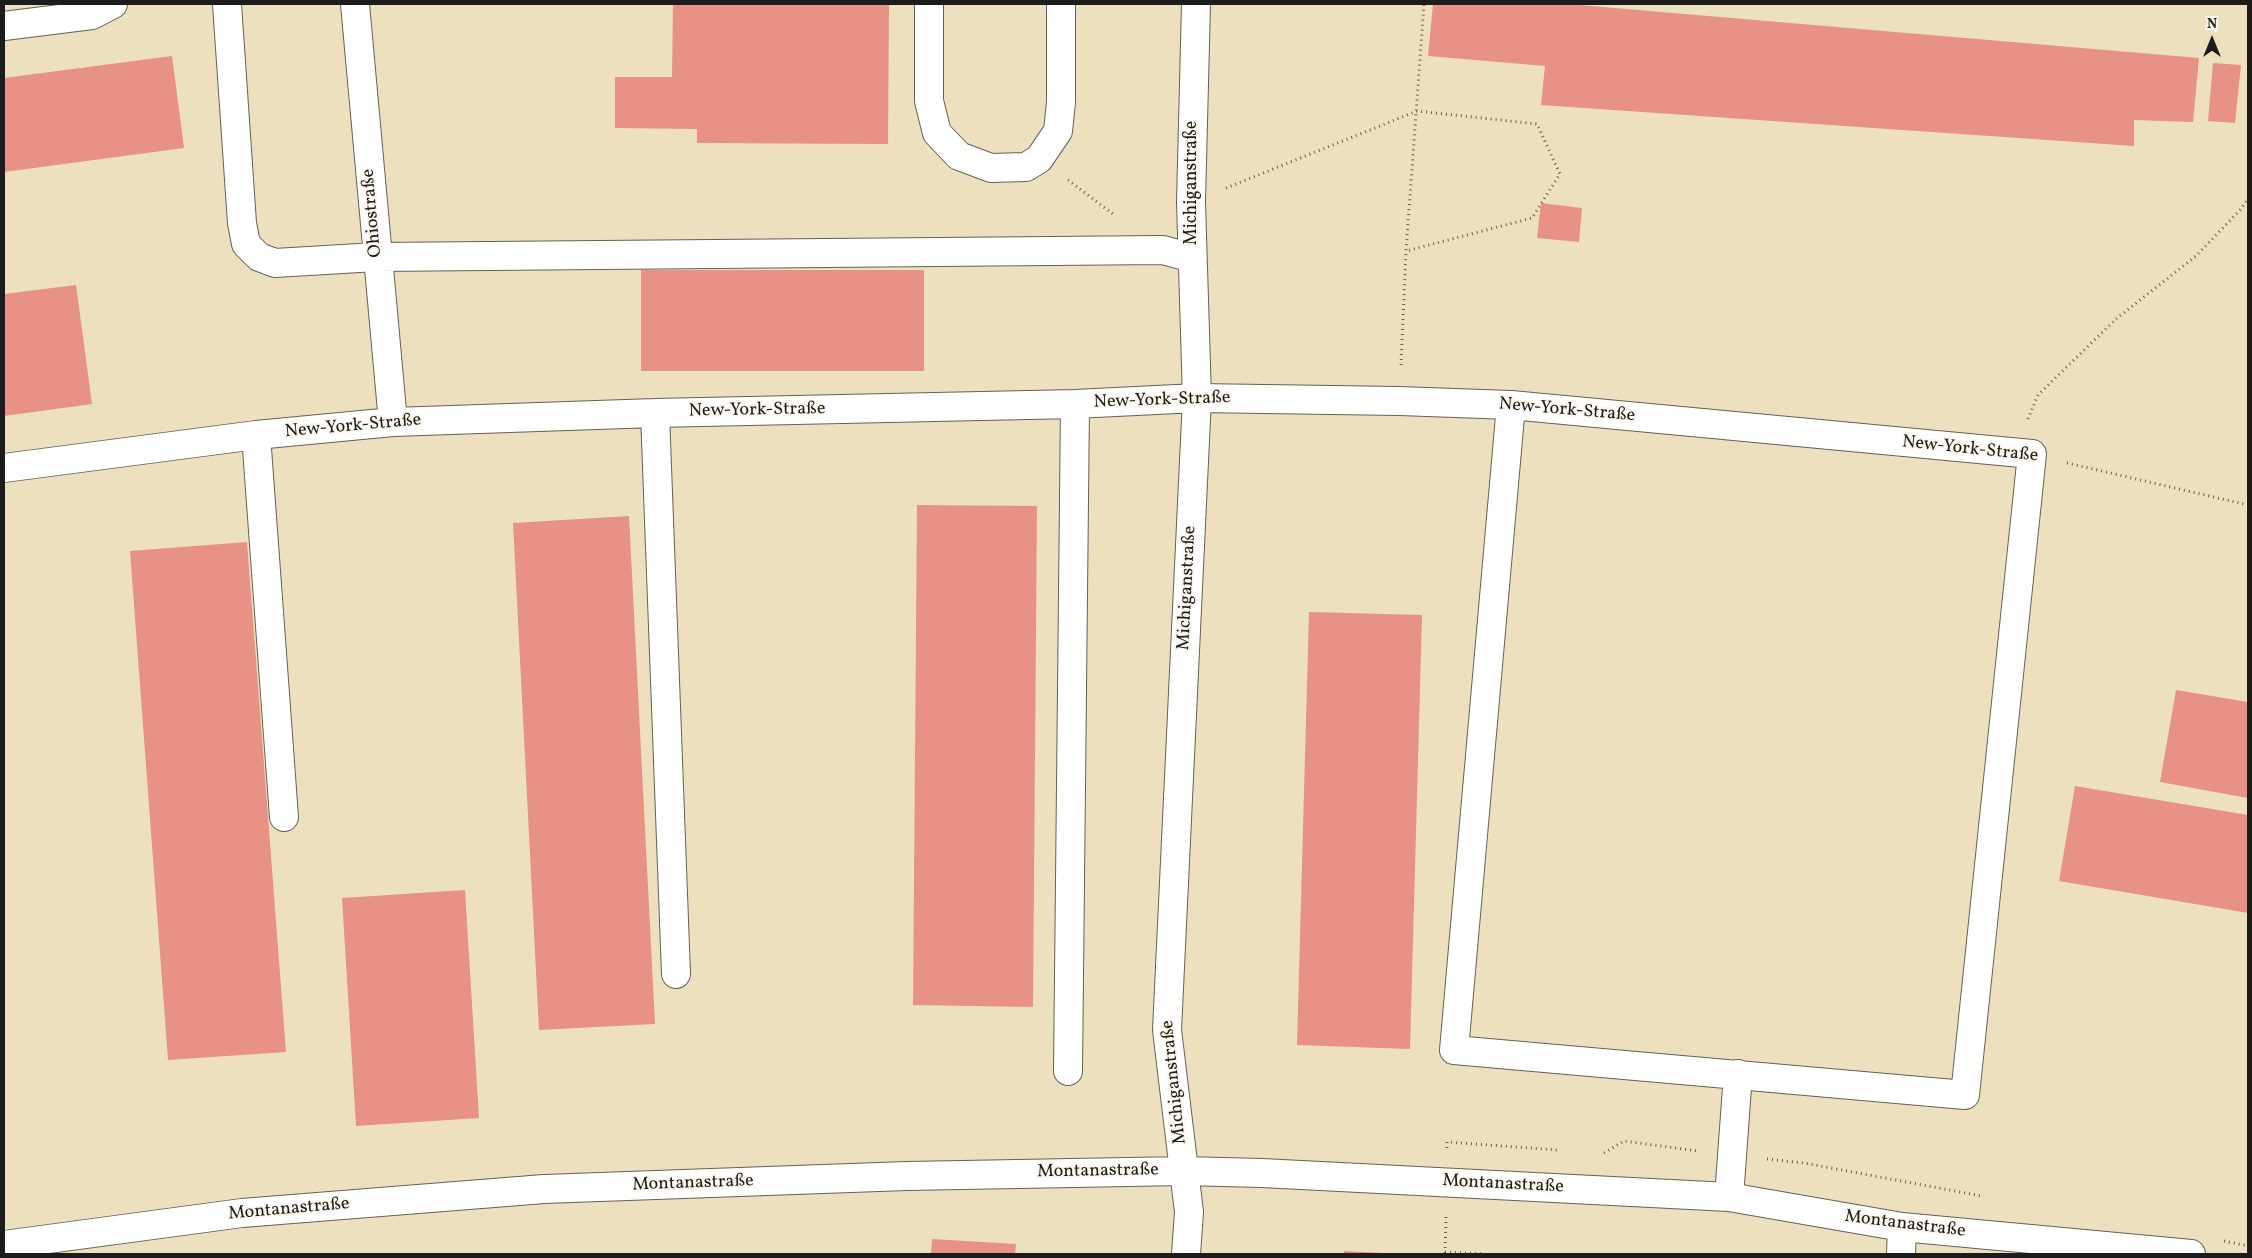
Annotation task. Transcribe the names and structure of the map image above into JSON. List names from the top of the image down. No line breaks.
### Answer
{"streets":{"street":["Michiganstraße","Ohiostraße","New-York-Straße","Montanastraße"]},"crossings":[["Michiganstraße","New-York-Straße"],["Michiganstraße","Montanastraße"],["Ohiostraße","New-York-Straße"]],"north":"top"}
